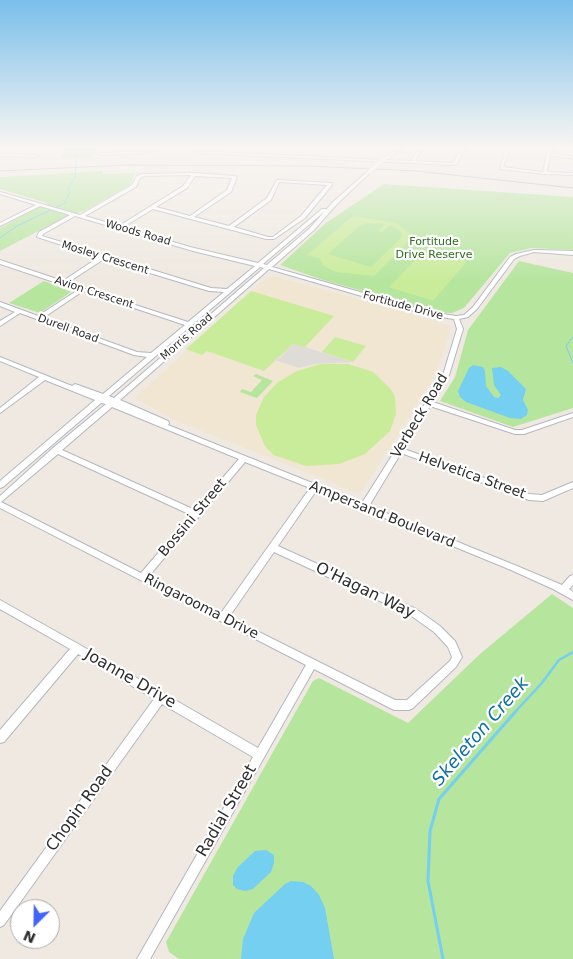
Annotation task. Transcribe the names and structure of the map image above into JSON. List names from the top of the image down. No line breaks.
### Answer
{"streets":{"street":["Woods Road","Mosley Crescent","Avion Crescent","Fortitude Drive","Durell Road","Morris Road","Verbeck Road","Helvetica Street","Ampersand Boulevard","Bossini Street","O'Hagan Way","Ringarooma Drive","Joanne Drive","Chopin Road","Radial Street"]},"crossings":[["Woods Road","Mosley Crescent"],["Woods Road","Fortitude Drive"],["Woods Road","Morris Road"],["Mosley Crescent","Morris Road"],["Avion Crescent","Morris Road"],["Fortitude Drive","Morris Road"],["Fortitude Drive","Verbeck Road"],["Durell Road","Morris Road"],["Morris Road","Ampersand Boulevard"],["Verbeck Road","Helvetica Street"],["Verbeck Road","Ampersand Boulevard"],["Ampersand Boulevard","Bossini Street"],["Bossini Street","Ringarooma Drive"],["O'Hagan Way","Ringarooma Drive"],["Ringarooma Drive","Radial Street"],["Joanne Drive","Chopin Road"],["Joanne Drive","Radial Street"]],"water":["Skeleton Creek"],"parks":["Fortitude Drive Reserve"],"north":"bottom left"}
